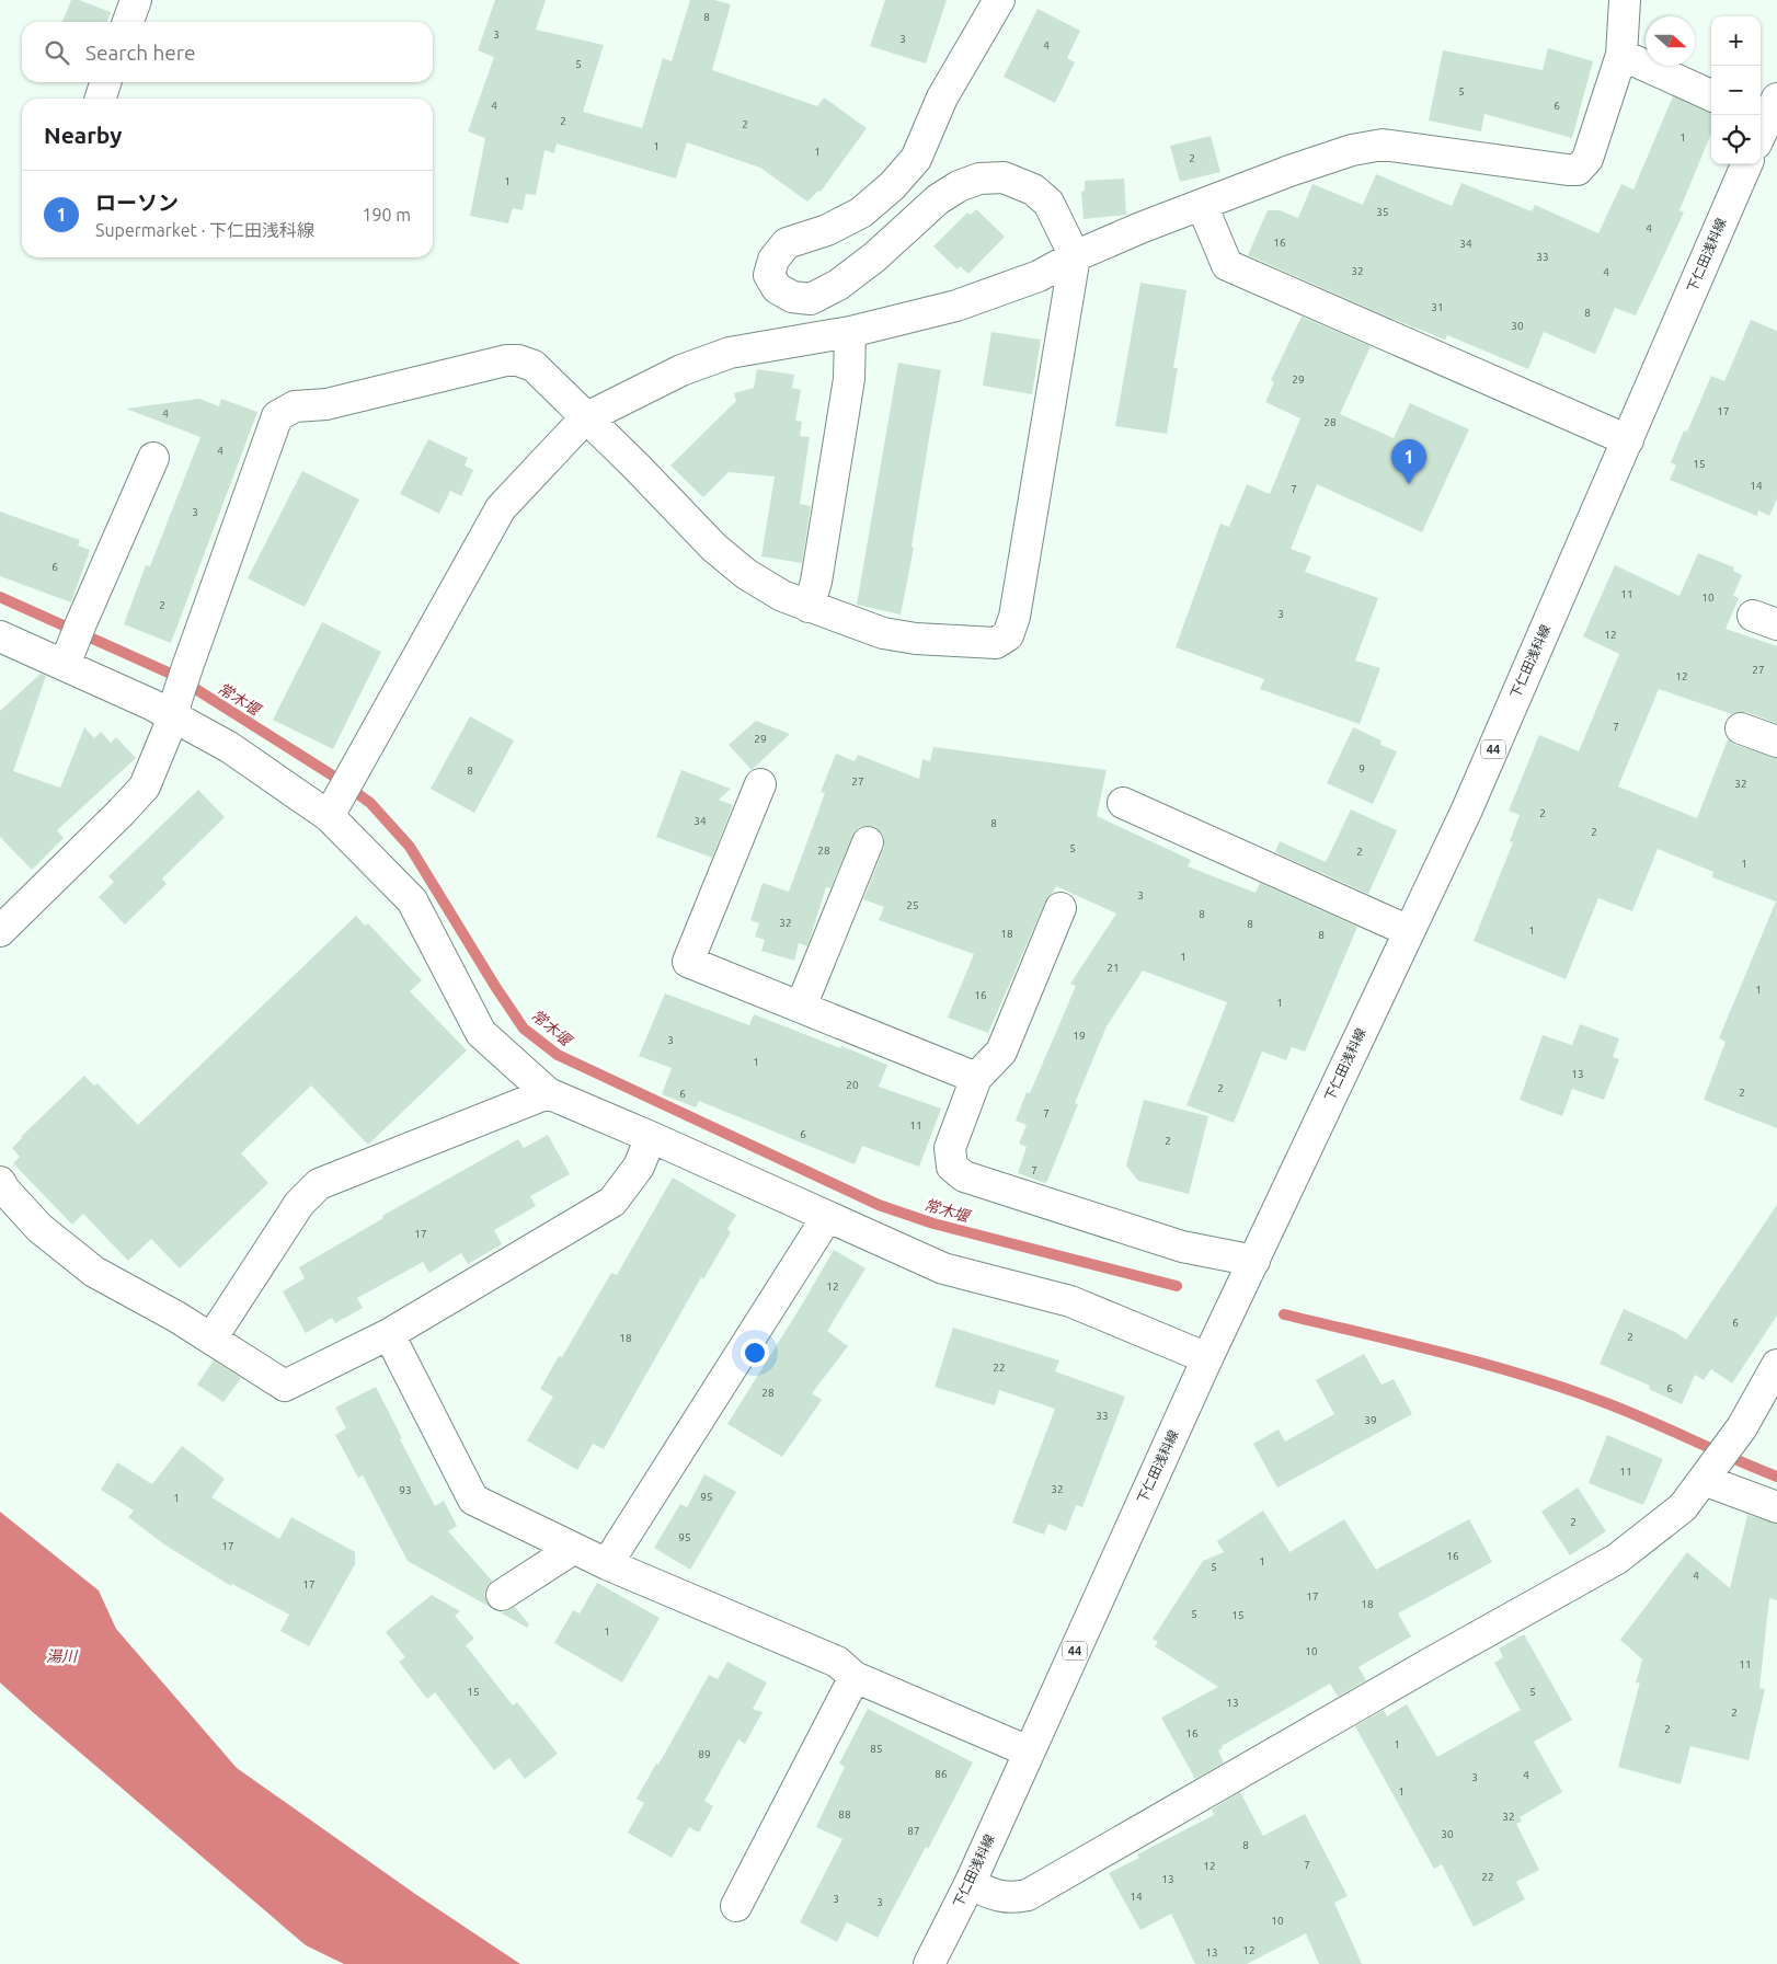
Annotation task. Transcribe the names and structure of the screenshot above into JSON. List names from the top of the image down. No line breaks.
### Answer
{"streets":{"street":["下仁田浅科線","44"]},"water":["常木堰","湯川"],"house_numbers":["8","3","3","4","5","5","4","6","2","2","1","1","1","2","1","35","4","16","34","33","32","4","31","8","30","29","17","4","28","4","15","14","7","3","6","11","10","2","3","12","27","12","7","29","9","8","27","32","2","34","8","2","5","28","2","1","3","25","8","32","8","1","18","8","1","21","1","16","1","19","3","1","13","20","2","2","6","7","11","6","2","7","17","12","6","2","18","22","6","28","33","39","11","32","93","95","1","2","95","17","16","1","5","4","17","17","18","5","15","1","10","11","15","5","13","2","2","16","1","85","89","86","4","3","1","88","32","87","30","8","7","12","22","13","14","3","3","10","12","13"],"north":"right","page":{"map_buttons":["+","−"],"search":"Search here","heading":"Nearby","list":[{"mark":"1","name":"ローソン","note":"Supermarket · 下仁田浅科線","value":"190 m"}],"pins":"1"}}
